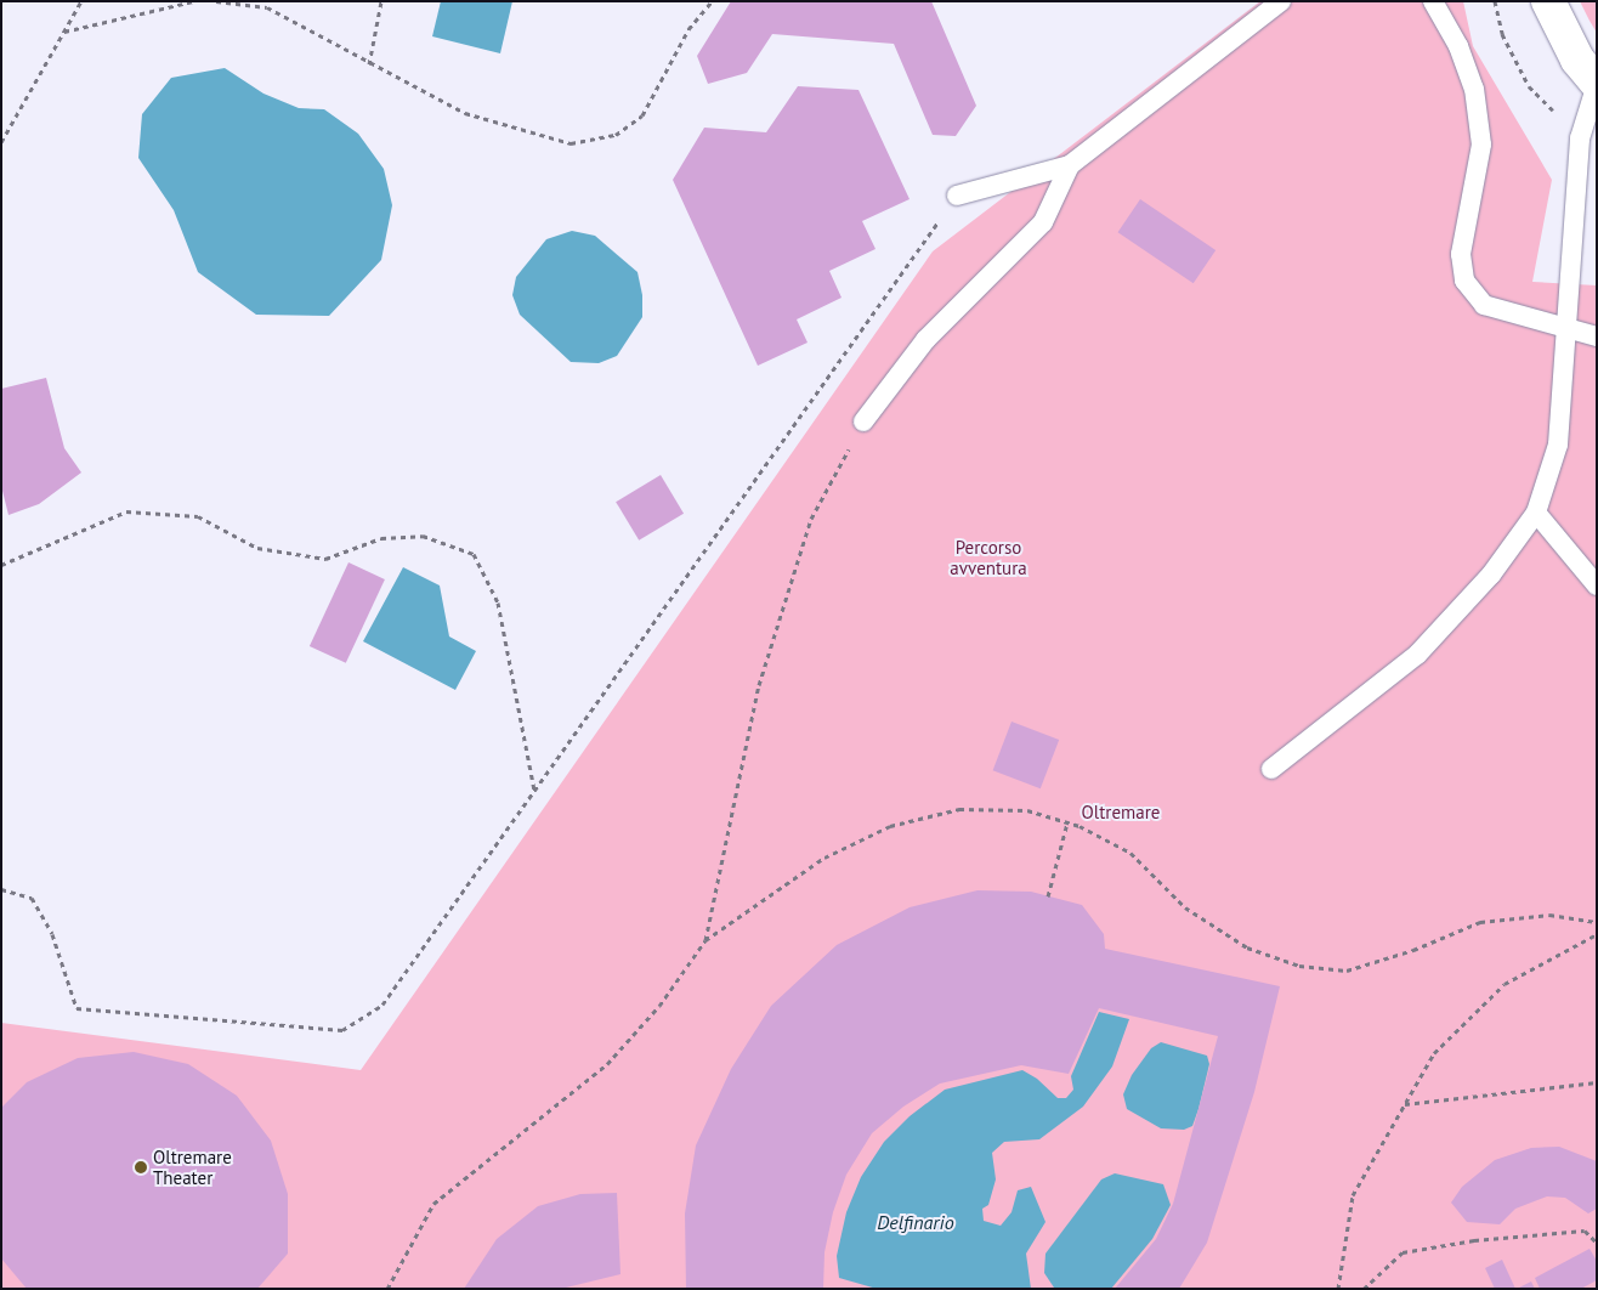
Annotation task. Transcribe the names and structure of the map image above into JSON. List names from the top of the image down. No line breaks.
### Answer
{"water":["Delfinario"],"parks":["Percorso avventura","Oltremare"],"places":["Oltremare Theater"]}
